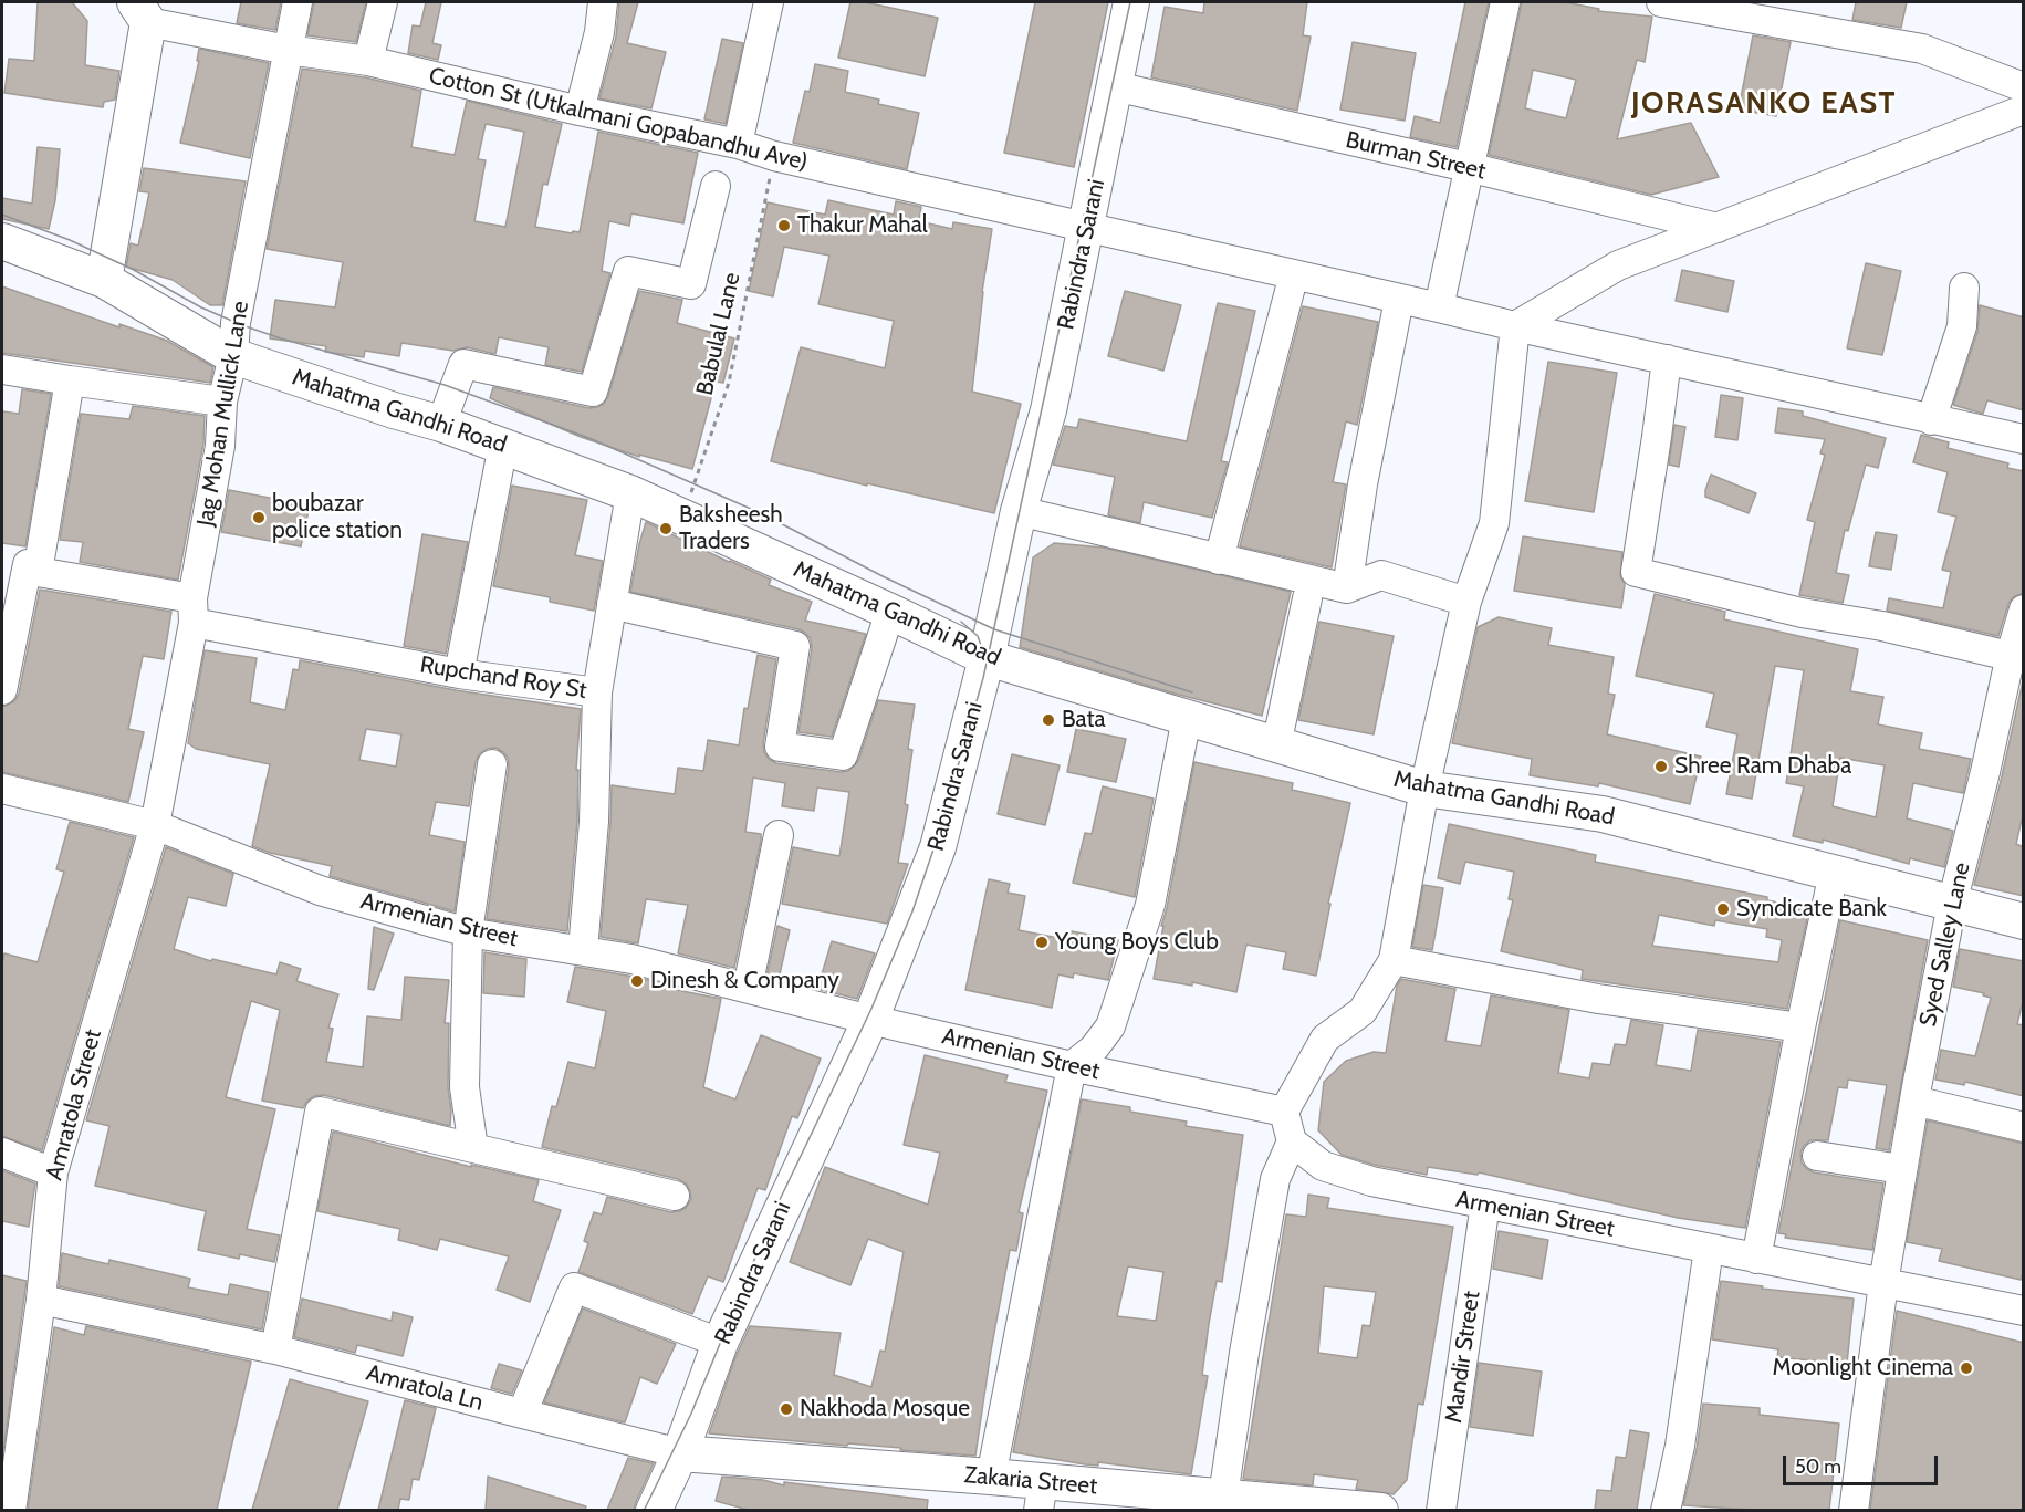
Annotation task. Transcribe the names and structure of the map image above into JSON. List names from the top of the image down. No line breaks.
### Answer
{"streets":{"main road":["Cotton St (Utkalmani Gopabandhu Ave)","Rabindra Sarani","Mahatma Gandhi Road","Zakaria Street"],"street":["Burman Street","Jag Mohan Mullick Lane","Rupchand Roy St","Armenian Street","Syed Salley Lane","Amratola Street","Mandir Street","Amratola Ln"],"path":["Babulal Lane"]},"crossings":[["Cotton St (Utkalmani Gopabandhu Ave)","Rabindra Sarani"],["Cotton St (Utkalmani Gopabandhu Ave)","Babulal Lane"],["Cotton St (Utkalmani Gopabandhu Ave)","Mahatma Gandhi Road"],["Cotton St (Utkalmani Gopabandhu Ave)","Jag Mohan Mullick Lane"],["Burman Street","Rabindra Sarani"],["Rabindra Sarani","Mahatma Gandhi Road"],["Rabindra Sarani","Armenian Street"],["Rabindra Sarani","Amratola Ln"],["Rabindra Sarani","Zakaria Street"],["Babulal Lane","Mahatma Gandhi Road"],["Mahatma Gandhi Road","Jag Mohan Mullick Lane"],["Mahatma Gandhi Road","Syed Salley Lane"],["Jag Mohan Mullick Lane","Rupchand Roy St"],["Jag Mohan Mullick Lane","Armenian Street"],["Jag Mohan Mullick Lane","Amratola Street"],["Rupchand Roy St","Armenian Street"],["Armenian Street","Syed Salley Lane"],["Armenian Street","Amratola Street"],["Armenian Street","Mandir Street"],["Amratola Street","Amratola Ln"],["Amratola Ln","Zakaria Street"]],"districts":["JORASANKO EAST"],"places":["Thakur Mahal","boubazar police station","Baksheesh Traders","Bata","Shree Ram Dhaba","Syndicate Bank","Young Boys Club","Dinesh & Company","Moonlight Cinema","Nakhoda Mosque"],"scale_bar":"50 m"}
